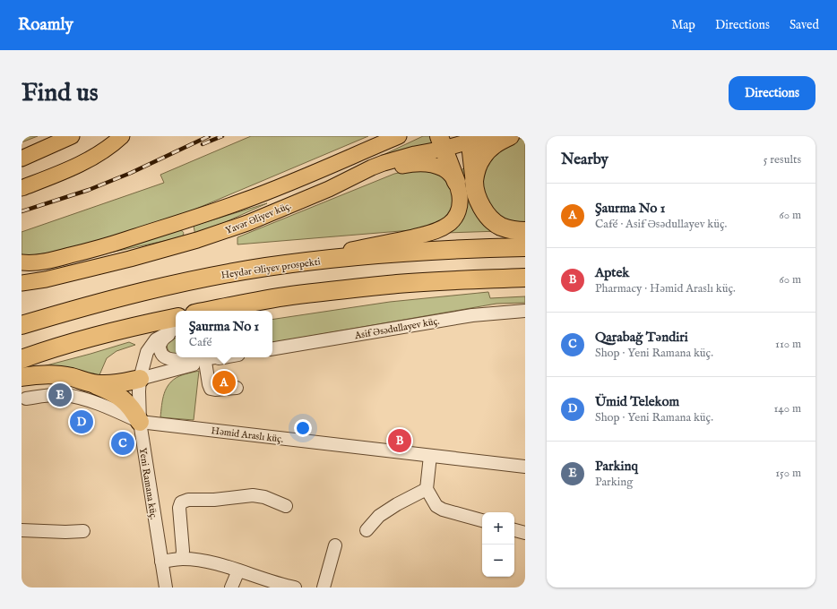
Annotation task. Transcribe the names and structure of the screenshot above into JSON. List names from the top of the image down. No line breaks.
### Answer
{"streets":{"highway":["Heydər Əliyev prospekti"],"main road":["Yavər Əliyev küç."],"street":["Asif Əsədullayev küç.","Həmid Araslı küç.","Yeni Ramana küç."]},"crossings":[["Həmid Araslı küç.","Yeni Ramana küç."]],"page":{"header":"Roamly","nav":["Map","Directions","Saved"],"buttons":"Directions","title":"Find us","heading":["Nearby","5 results"],"list":[{"mark":"A","name":"Şaurma No 1","note":"Café · Asif Əsədullayev küç.","value":"60 m"},{"mark":"B","name":"Aptek","note":"Pharmacy · Həmid Araslı küç.","value":"60 m"},{"mark":"C","name":"Qarabağ Təndiri","note":"Shop · Yeni Ramana küç.","value":"110 m"},{"mark":"D","name":"Ümid Telekom","note":"Shop · Yeni Ramana küç.","value":"140 m"},{"mark":"E","name":"Parkinq","note":"Parking","value":"150 m"}],"popup":["Şaurma No 1","Café"],"pins":["A","E","D","B","C"],"map_buttons":["+","−"]}}
